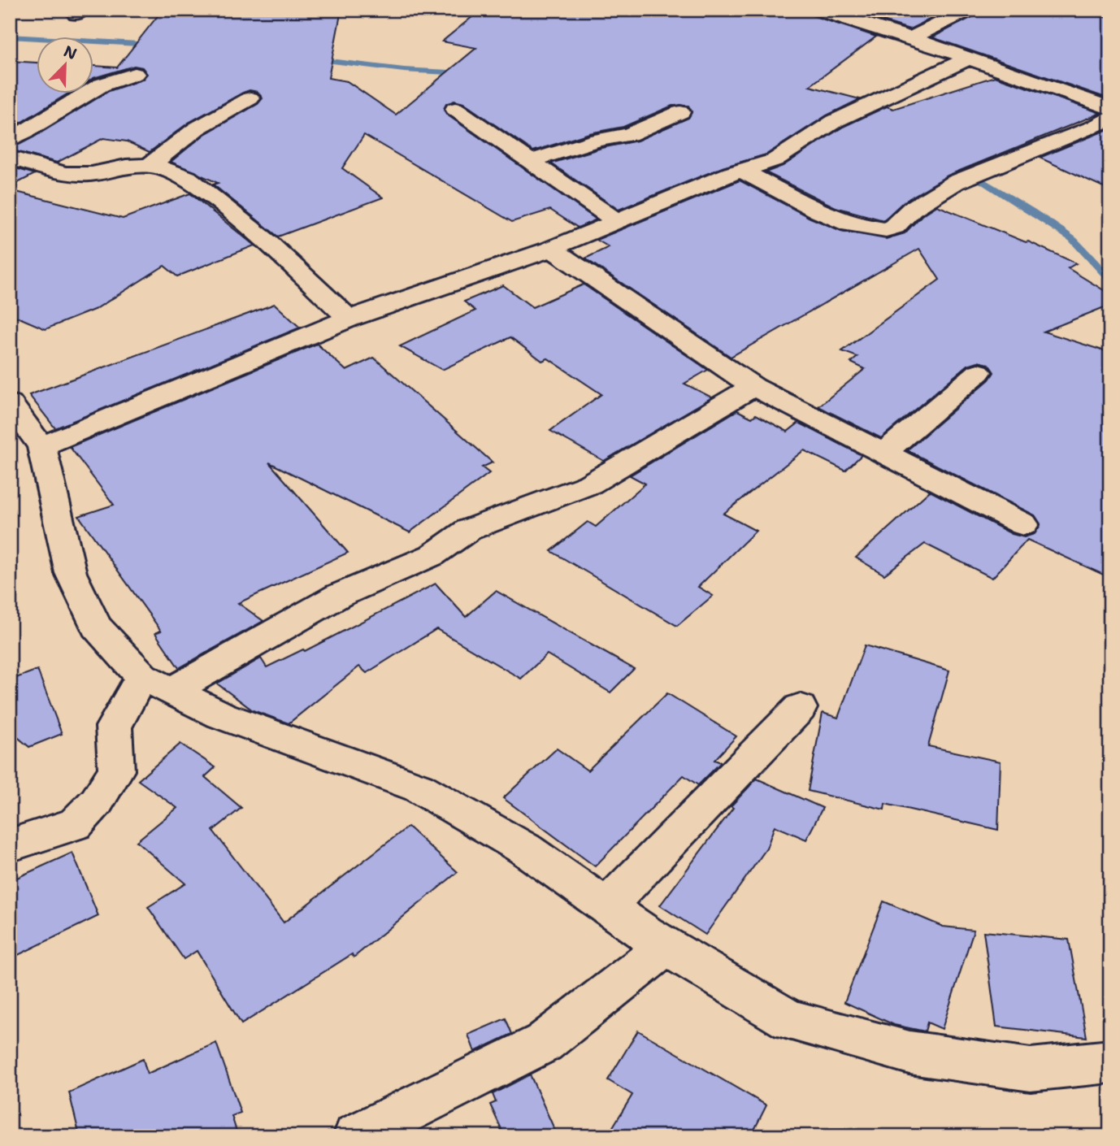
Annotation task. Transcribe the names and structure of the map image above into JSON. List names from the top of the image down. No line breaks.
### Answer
{"north":"top right"}
